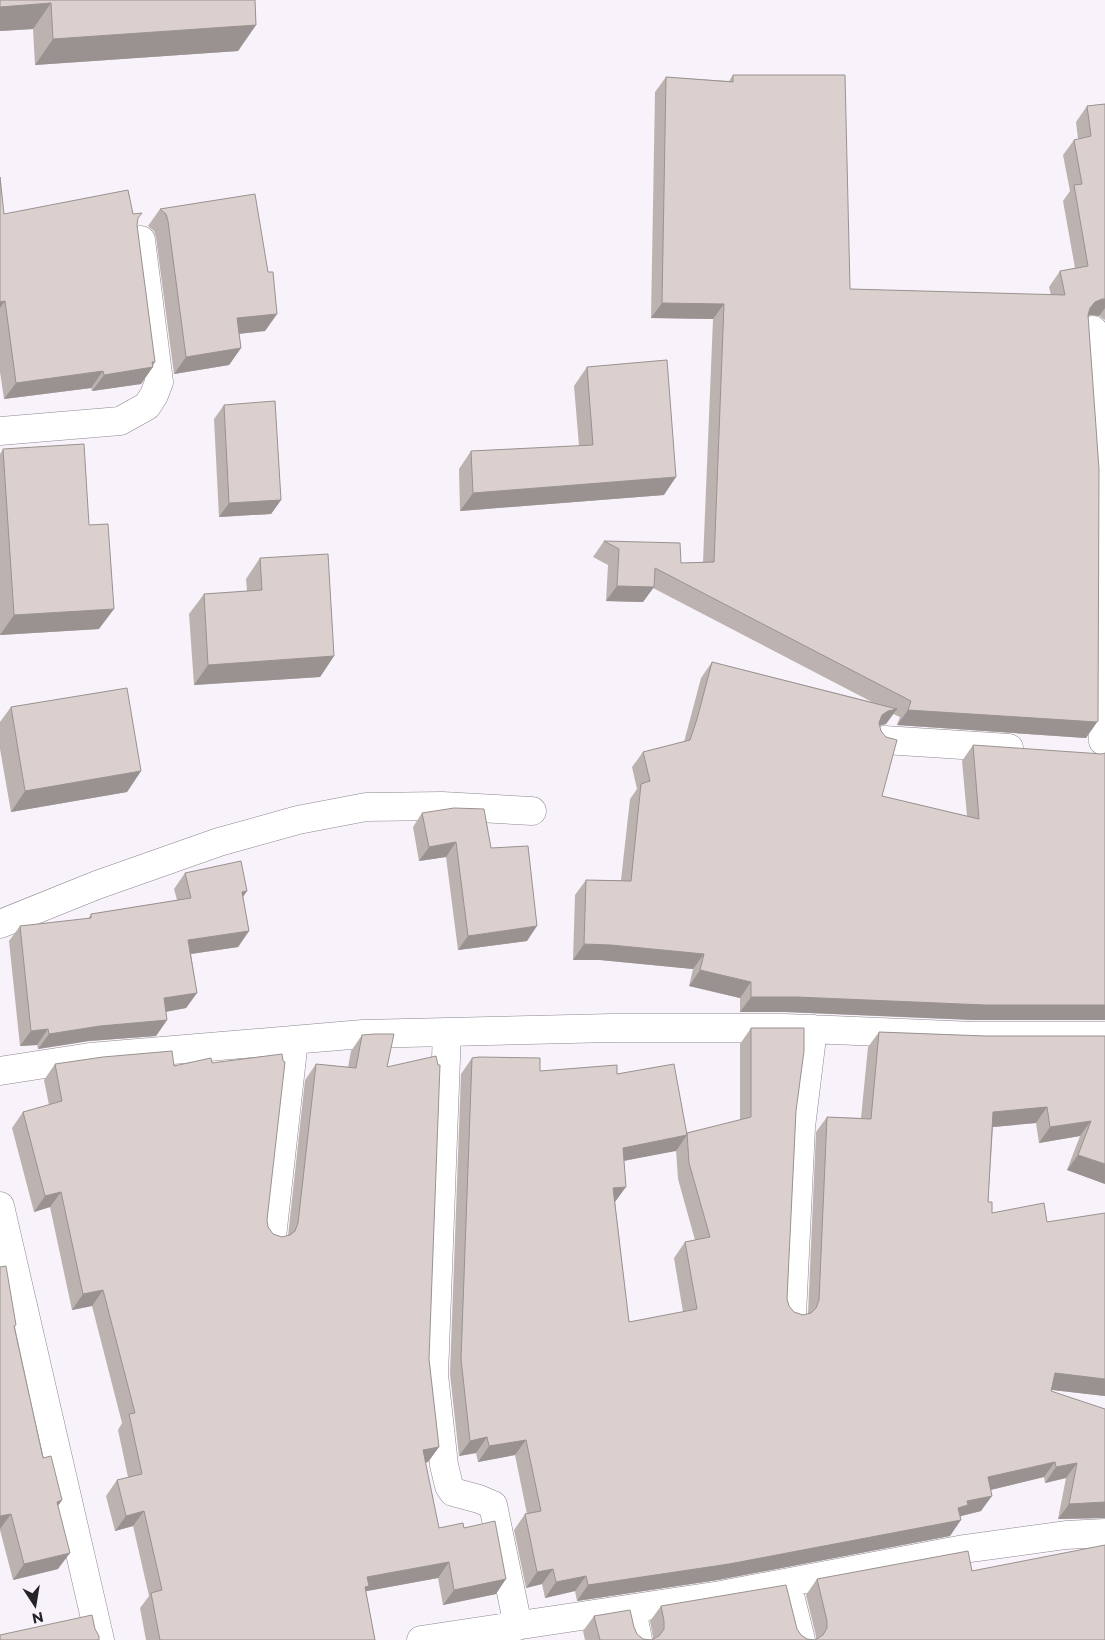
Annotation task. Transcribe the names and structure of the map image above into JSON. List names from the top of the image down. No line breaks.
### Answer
{"north":"bottom"}
